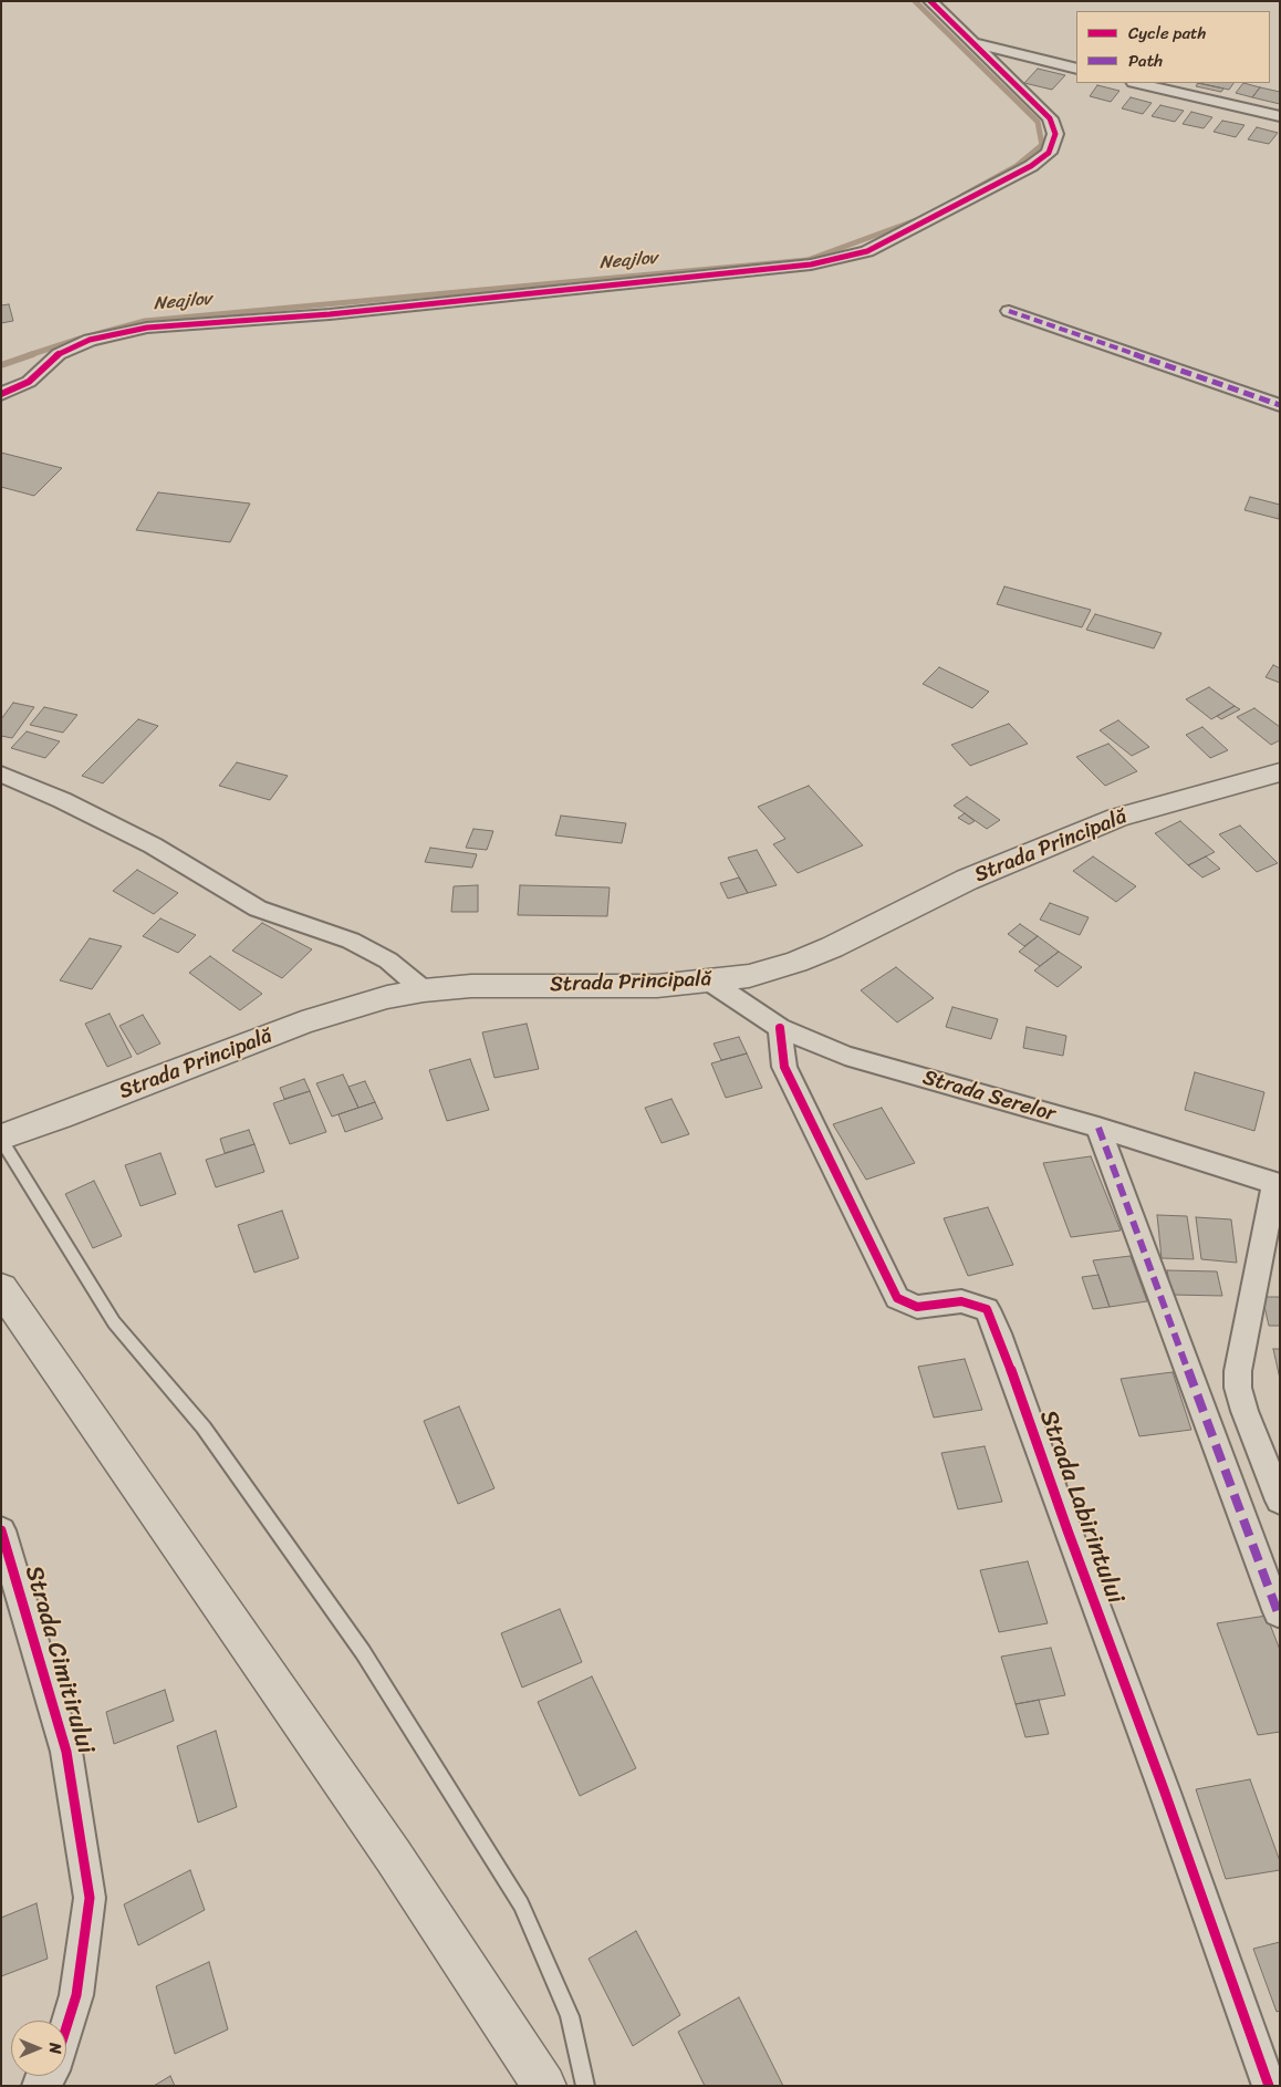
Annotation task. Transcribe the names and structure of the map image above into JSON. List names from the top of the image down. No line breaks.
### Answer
{"streets":{"main road":["Strada Principală"],"street":["Strada Serelor","Strada Labirintului","Strada Cimitirului"]},"crossings":[["Strada Principală","Strada Serelor"],["Strada Serelor","Strada Labirintului"]],"water":["Neajlov"],"legend":["Cycle path","Path"],"north":"right"}
